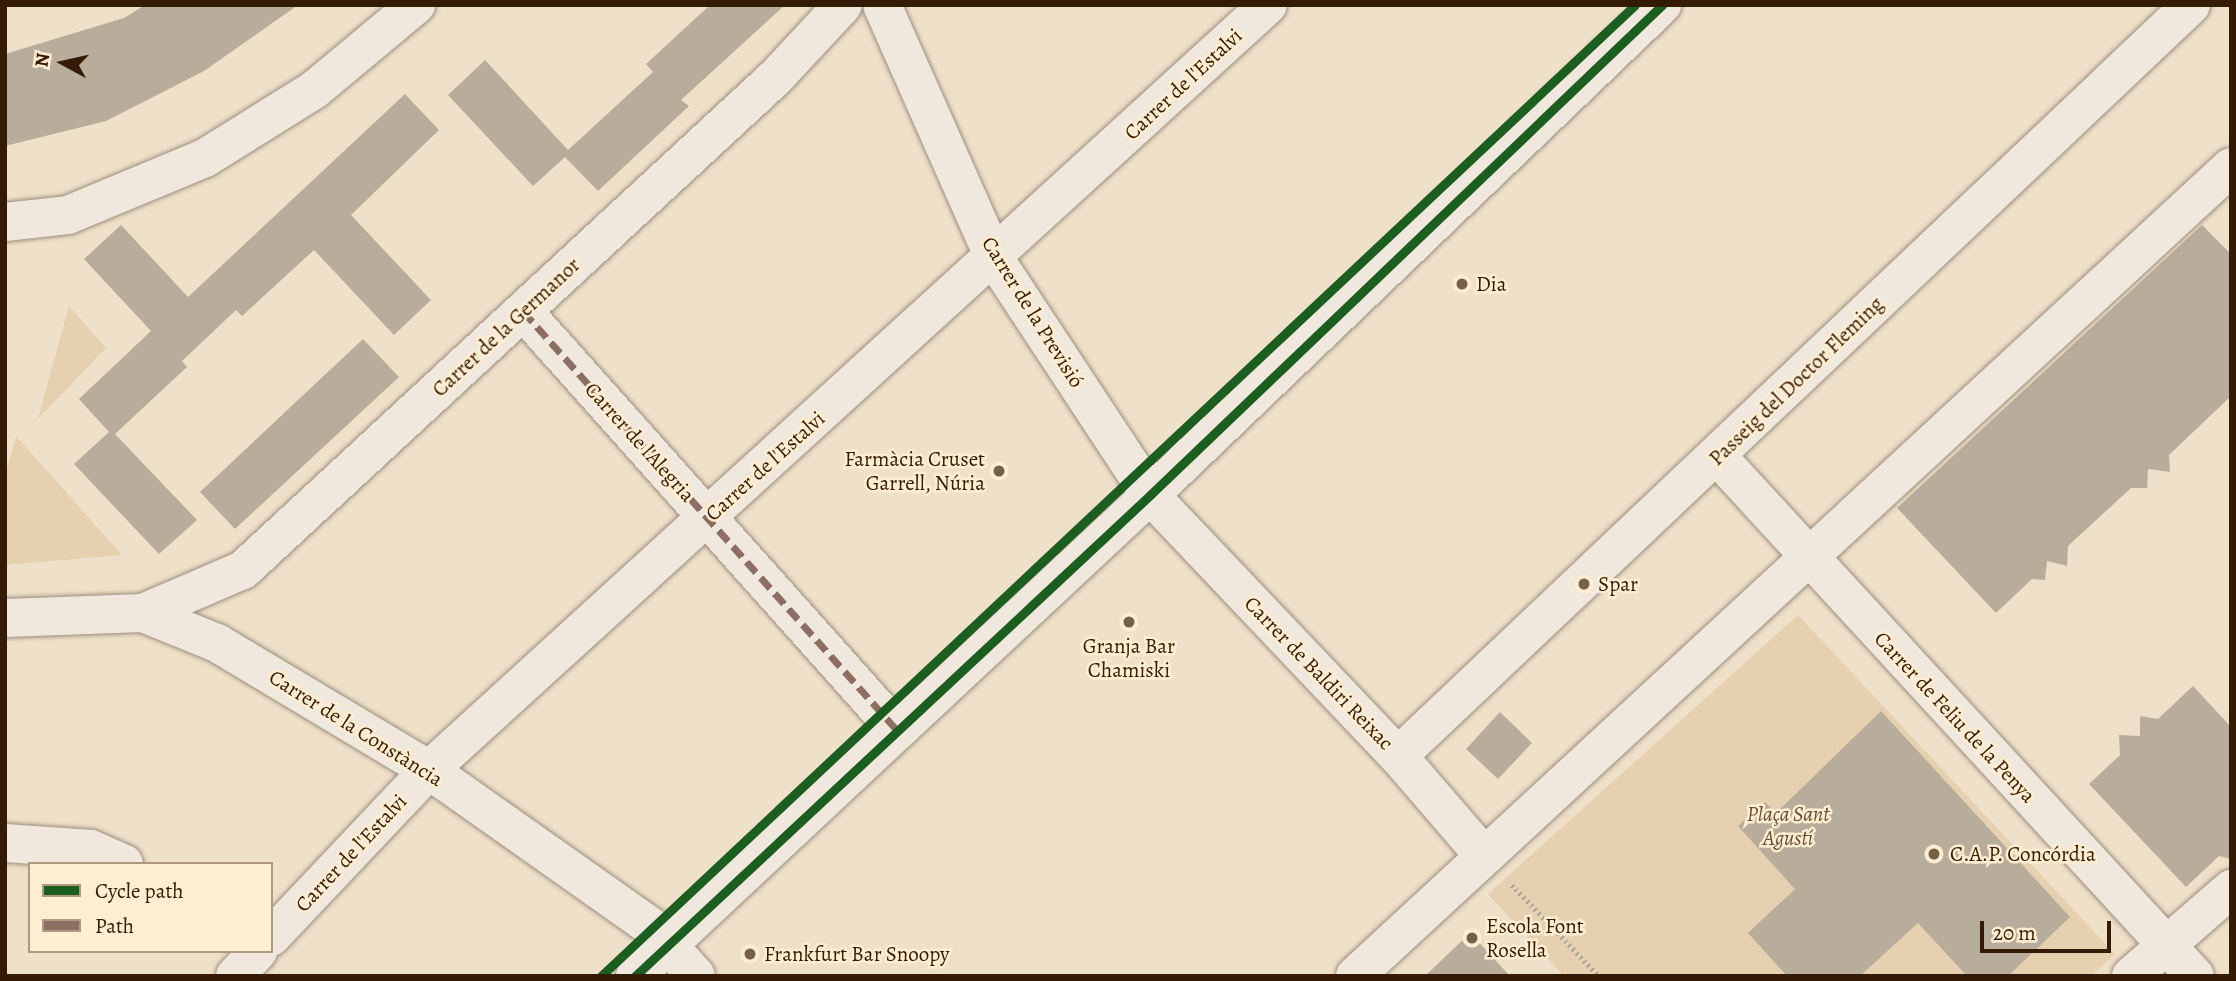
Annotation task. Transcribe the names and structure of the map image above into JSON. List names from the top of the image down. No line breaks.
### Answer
{"streets":{"street":["Carrer de l'Estalvi","Carrer de la Previsió","Carrer de la Germanor","Passeig del Doctor Fleming","Carrer de l'Alegria","Carrer de Baldiri Reixac","Carrer de Feliu de la Penya","Carrer de la Constància"]},"crossings":[["Carrer de l'Estalvi","Carrer de la Previsió"],["Carrer de l'Estalvi","Carrer de l'Alegria"],["Carrer de l'Estalvi","Carrer de la Constància"],["Carrer de la Previsió","Carrer de Baldiri Reixac"],["Carrer de la Germanor","Carrer de l'Alegria"],["Carrer de la Germanor","Carrer de la Constància"],["Passeig del Doctor Fleming","Carrer de Baldiri Reixac"],["Passeig del Doctor Fleming","Carrer de Feliu de la Penya"]],"parks":["Plaça Sant Agustí"],"places":["Dia","Farmàcia Cruset Garrell, Núria","Spar","Granja Bar Chamiski","C.A.P. Concórdia","Escola Font Rosella","Frankfurt Bar Snoopy"],"legend":["Cycle path","Path"],"scale_bar":"20 m","north":"left"}
